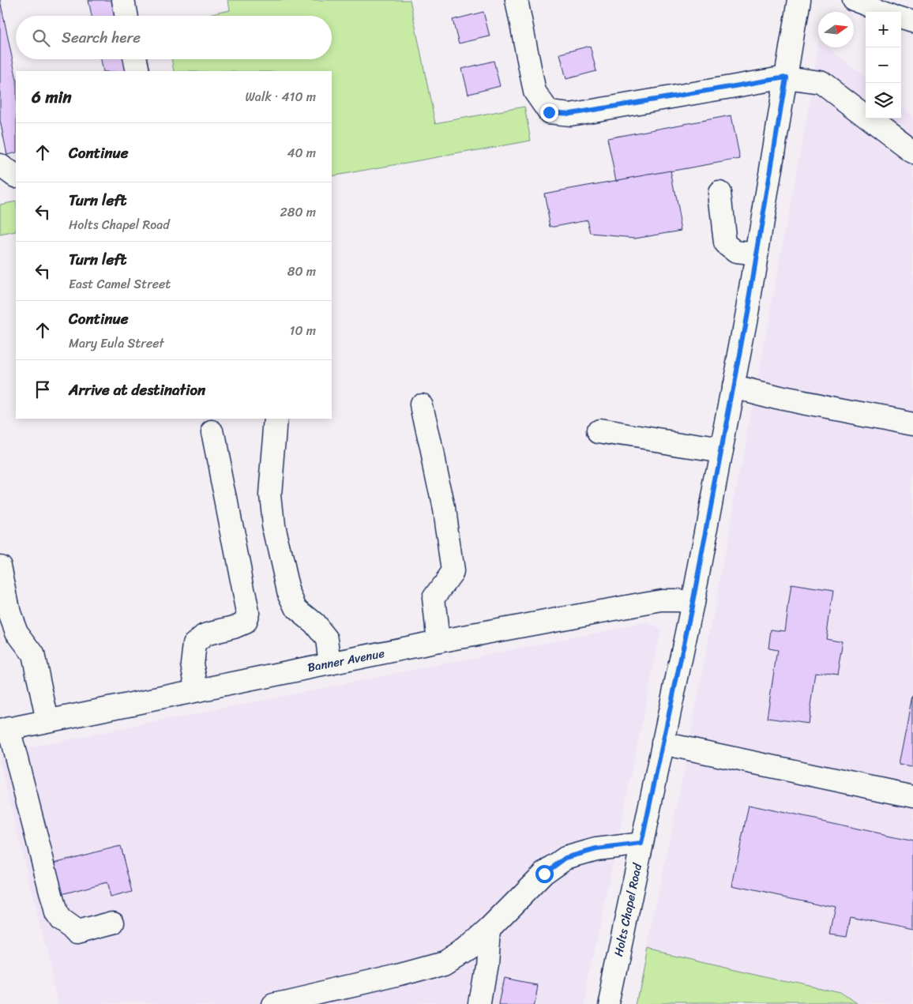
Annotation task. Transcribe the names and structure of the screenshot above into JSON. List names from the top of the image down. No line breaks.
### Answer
{"streets":{"street":["Banner Avenue","Holts Chapel Road"]},"crossings":[["Banner Avenue","Holts Chapel Road"]],"north":"right","page":{"map_buttons":["+","−"],"search":"Search here","heading":["6 min","Walk · 410 m"],"list":[["Continue","40 m"],["Turn left","Holts Chapel Road","280 m"],["Turn left","East Camel Street","80 m"],["Continue","Mary Eula Street","10 m"],"Arrive at destination"]}}
